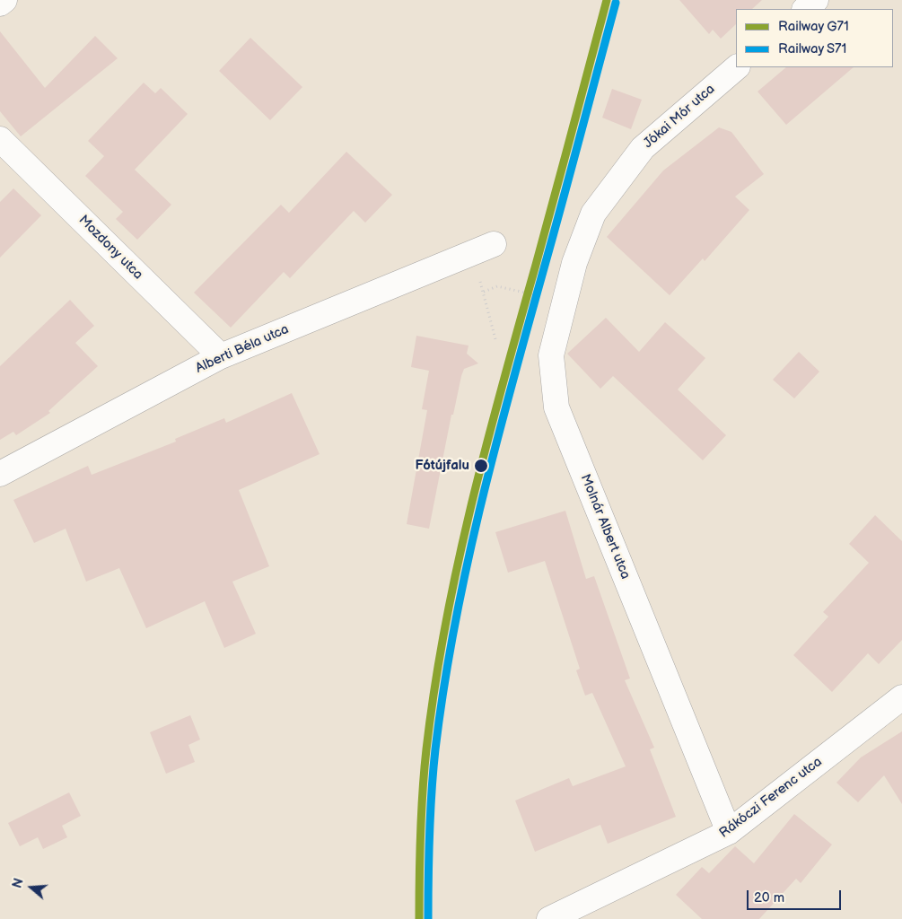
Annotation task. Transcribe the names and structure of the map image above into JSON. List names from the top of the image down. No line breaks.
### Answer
{"streets":{"street":["Jókai Mór utca","Mozdony utca","Alberti Béla utca","Molnár Albert utca","Rákóczi Ferenc utca"]},"crossings":[["Jókai Mór utca","Molnár Albert utca"],["Mozdony utca","Alberti Béla utca"],["Molnár Albert utca","Rákóczi Ferenc utca"]],"places":["Fótújfalu"],"lines":["rail line G71","rail line S71"],"legend":["Railway G71","Railway S71"],"scale_bar":"20 m","north":"left"}
